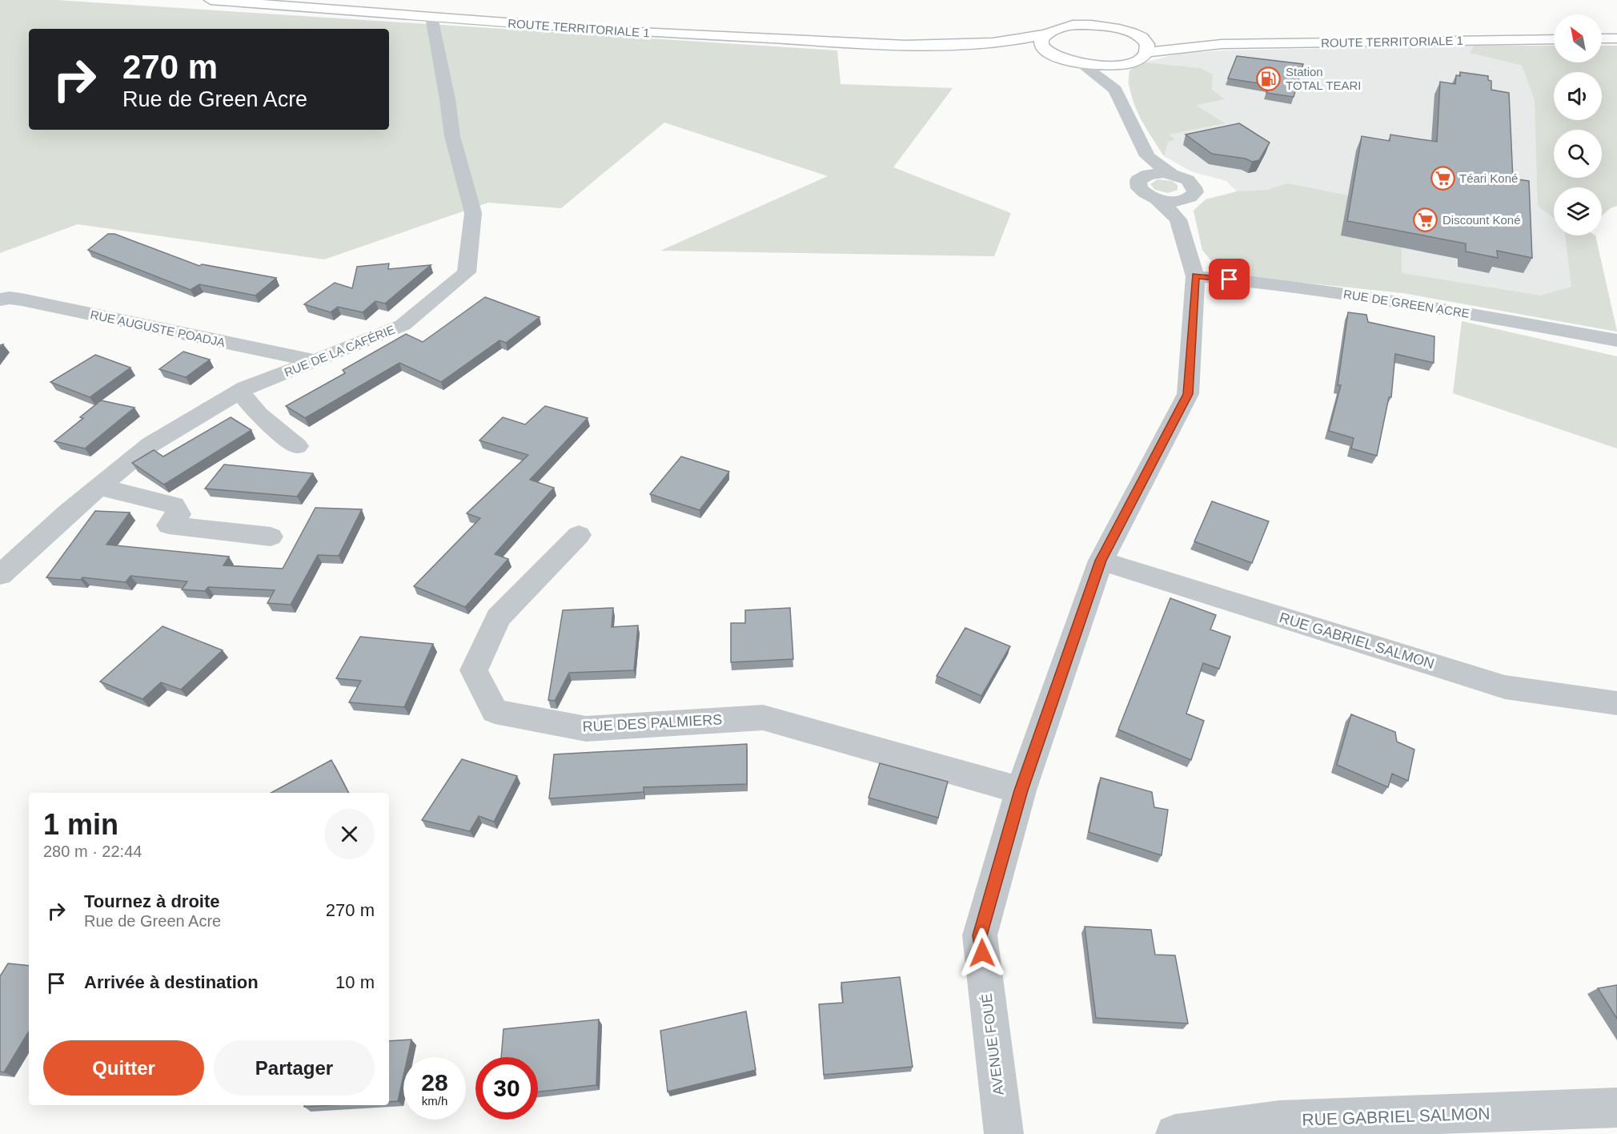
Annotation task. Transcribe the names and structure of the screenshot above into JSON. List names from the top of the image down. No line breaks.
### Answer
{"streets":{"main road":["ROUTE TERRITORIALE 1"],"street":["RUE DE GREEN ACRE","RUE AUGUSTE POADJA","RUE DE LA CAFÉRIE","RUE GABRIEL SALMON","RUE DES PALMIERS","AVENUE FOUÉ"]},"crossings":[["ROUTE TERRITORIALE 1","RUE DE LA CAFÉRIE"],["RUE DE GREEN ACRE","AVENUE FOUÉ"],["RUE AUGUSTE POADJA","RUE DE LA CAFÉRIE"],["RUE GABRIEL SALMON","AVENUE FOUÉ"],["RUE DES PALMIERS","AVENUE FOUÉ"]],"places":{"fuel station":["Station TOTAL TEARI"],"supermarket":["Téari Koné","Discount Koné"]},"north":"top left","page":{"turn":["270 m","Rue de Green Acre"],"heading":["1 min","280 m · 22:44"],"list":[{"name":"Tournez à droite","note":"Rue de Green Acre","value":"270 m"},{"name":"Arrivée à destination","value":"10 m"}],"buttons":["Quitter","Partager"],"speed":"28 km/h","limit":"30"}}
